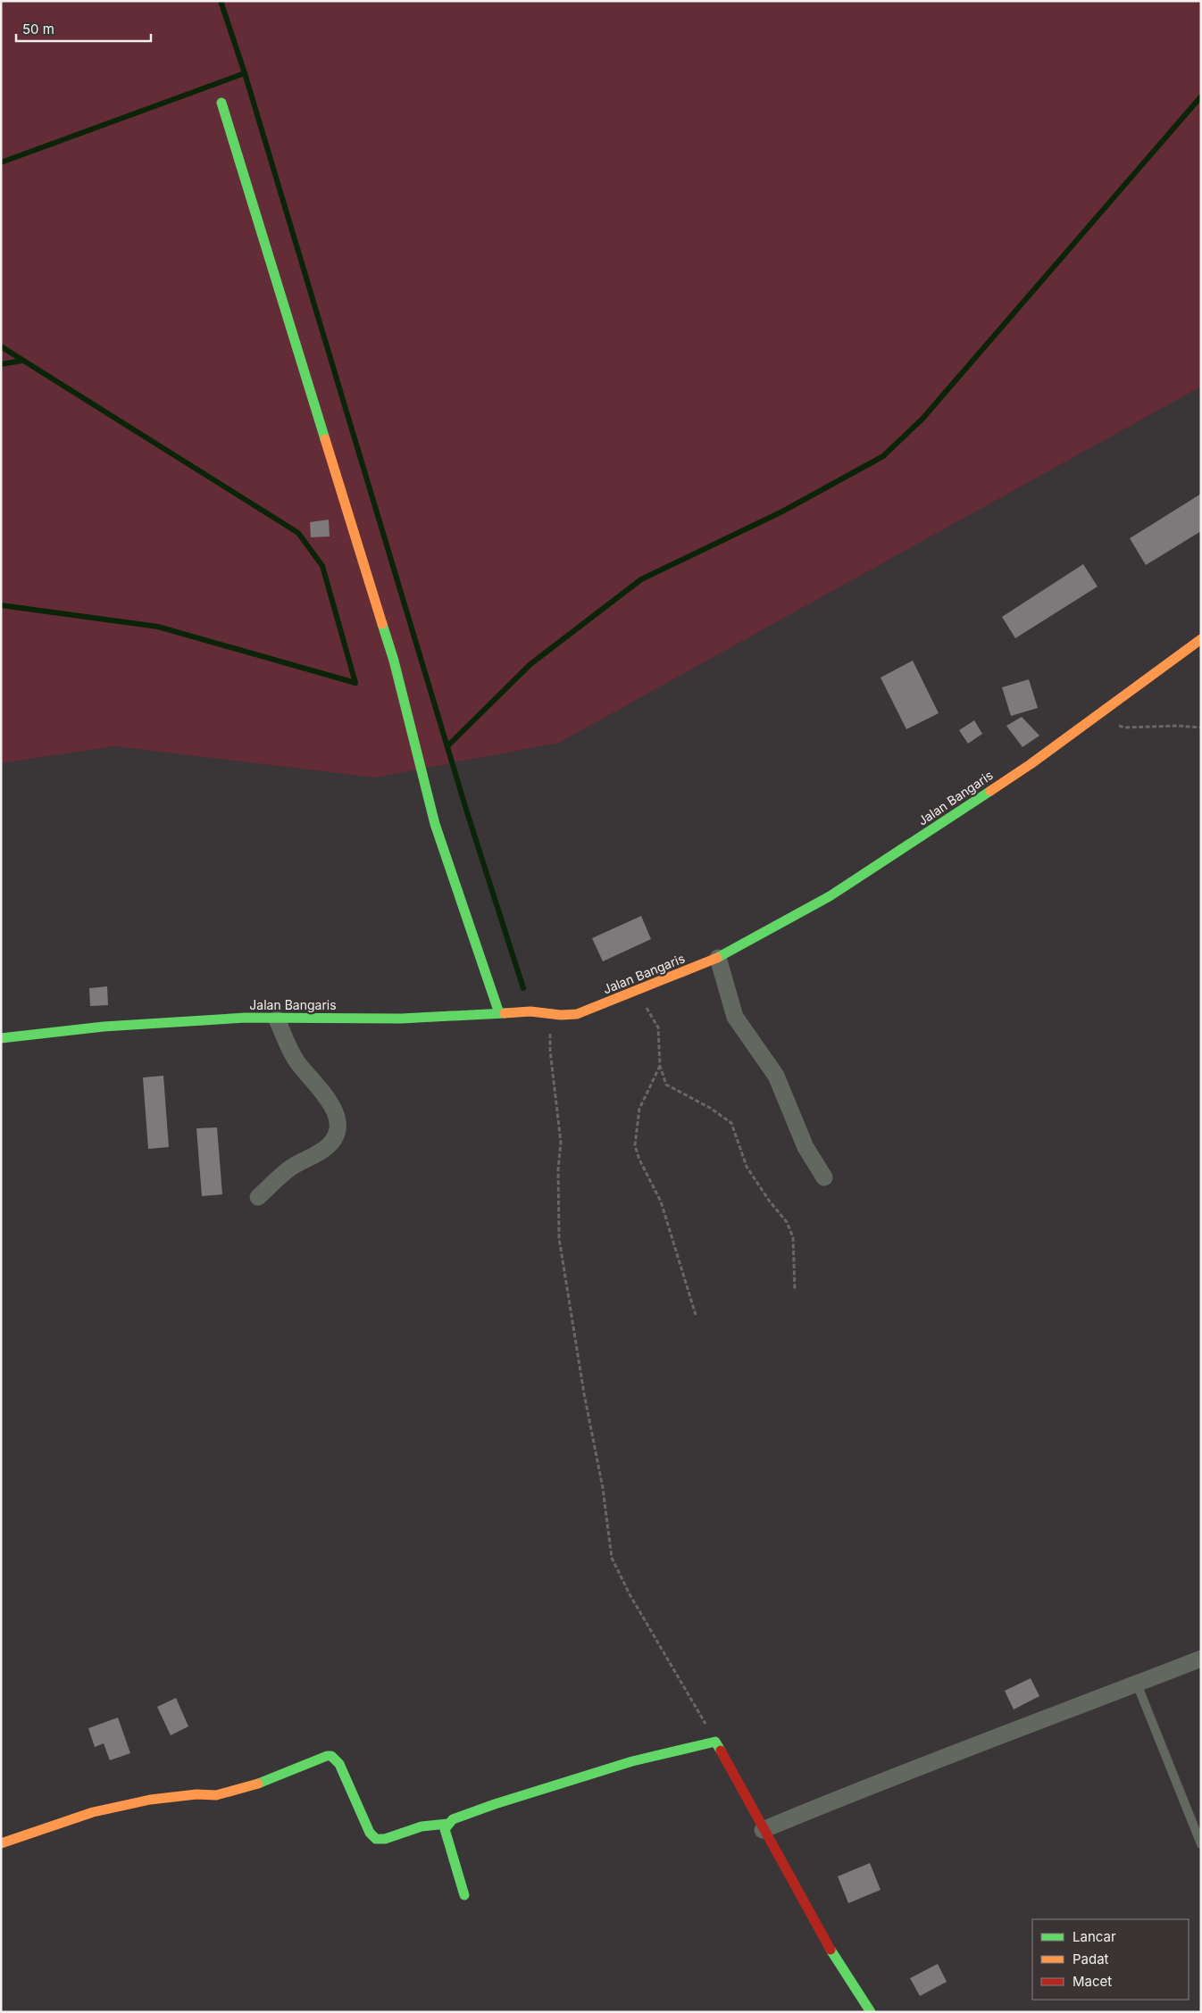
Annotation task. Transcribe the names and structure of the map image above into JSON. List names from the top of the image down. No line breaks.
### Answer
{"streets":{"street":["Jalan Bangaris"]},"legend":["Lancar","Padat","Macet"],"scale_bar":"50 m"}
